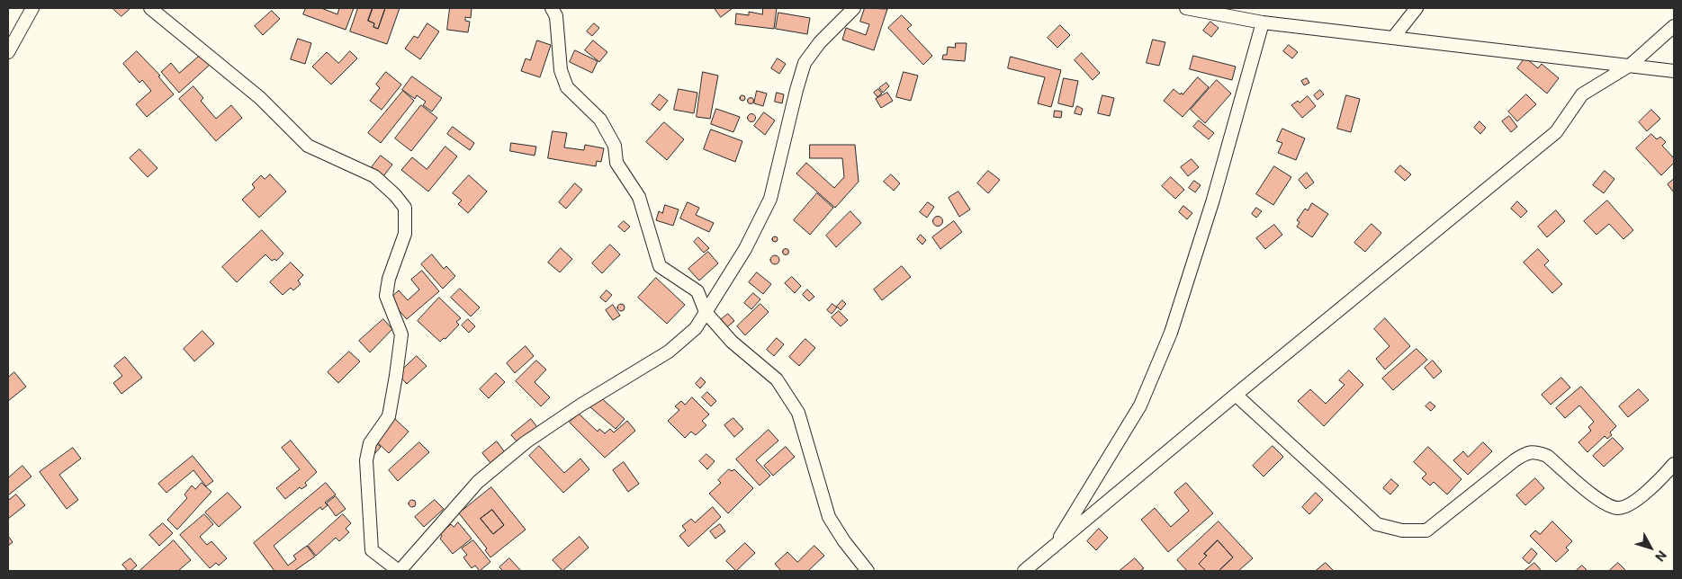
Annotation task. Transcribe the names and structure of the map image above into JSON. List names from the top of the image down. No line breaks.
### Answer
{"north":"bottom right"}
